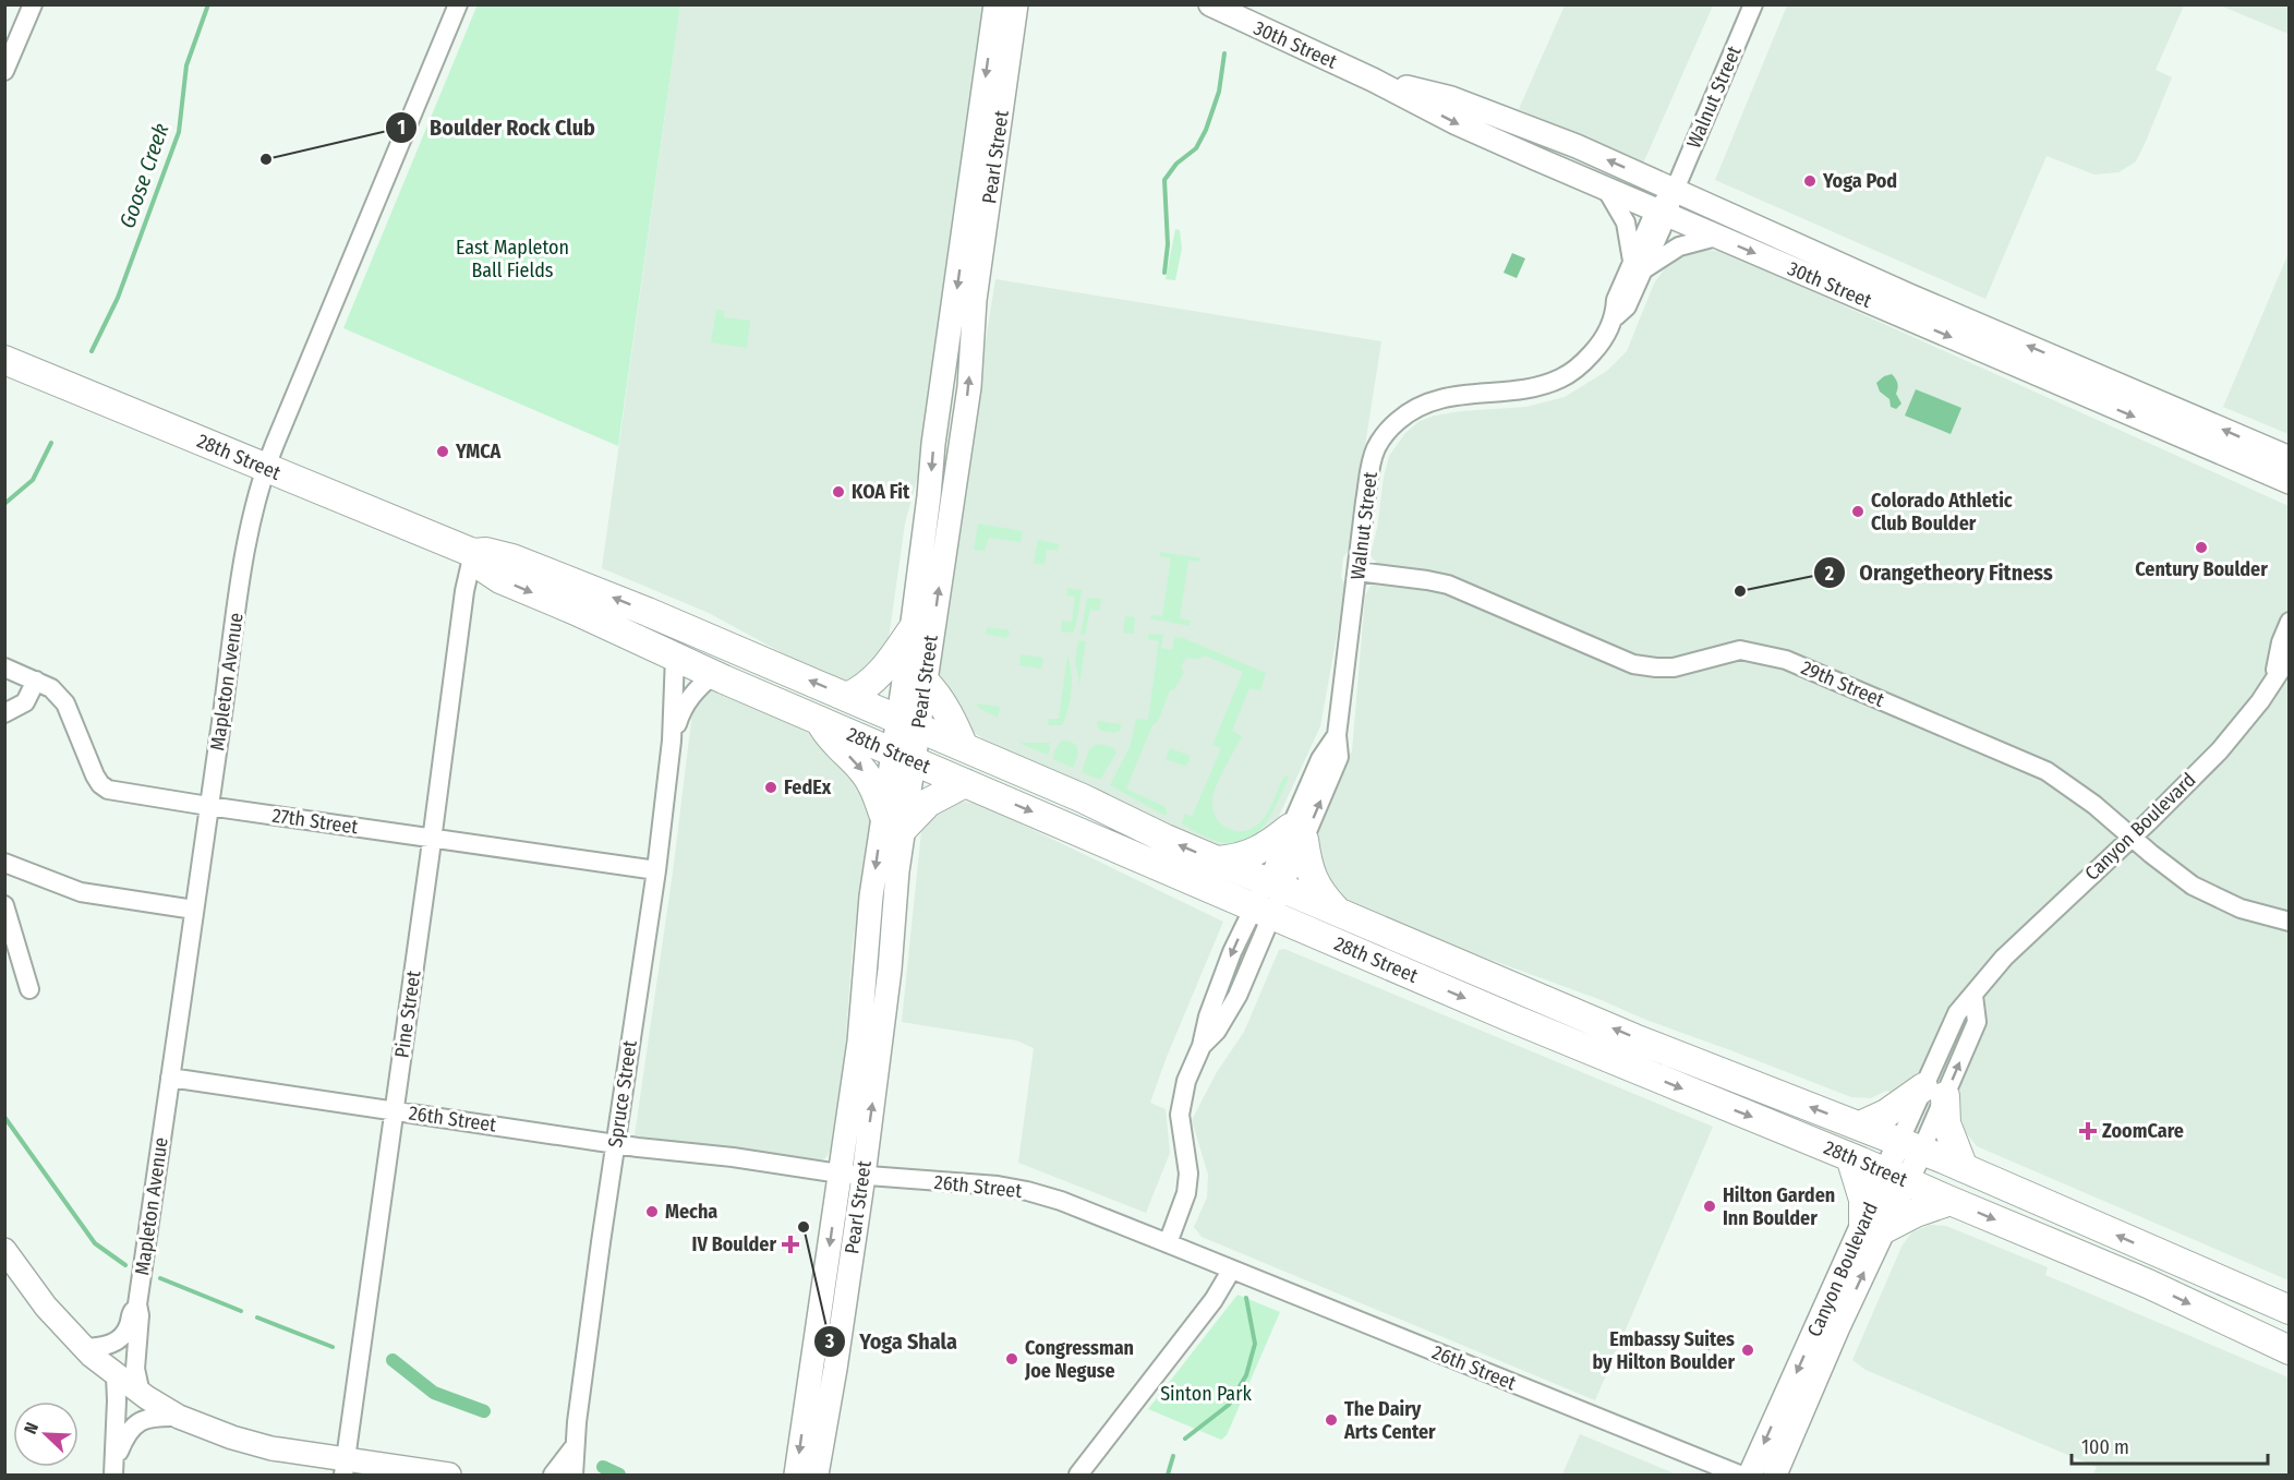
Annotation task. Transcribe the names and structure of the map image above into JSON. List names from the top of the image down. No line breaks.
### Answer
{"streets":{"highway":["28th Street"],"main road":["30th Street","Pearl Street","Canyon Boulevard"],"street":["Walnut Street","Mapleton Avenue","29th Street","27th Street","Pine Street","Spruce Street","26th Street"]},"crossings":[["30th Street","Walnut Street"],["Walnut Street","28th Street"],["Walnut Street","29th Street"],["Walnut Street","26th Street"],["Pearl Street","28th Street"],["Pearl Street","26th Street"],["28th Street","Mapleton Avenue"],["28th Street","Canyon Boulevard"],["28th Street","Pine Street"],["28th Street","Spruce Street"],["Mapleton Avenue","27th Street"],["Mapleton Avenue","26th Street"],["29th Street","Canyon Boulevard"],["27th Street","Pine Street"],["27th Street","Spruce Street"],["Pine Street","26th Street"],["Spruce Street","26th Street"]],"water":["Goose Creek"],"parks":["East Mapleton Ball Fields","Sinton Park"],"places":{"other":["Boulder Rock Club","Yoga Pod","YMCA","KOA Fit","Colorado Athletic Club Boulder","Century Boulder","Orangetheory Fitness","FedEx","Hilton Garden Inn Boulder","Mecha","Yoga Shala","Embassy Suites by Hilton Boulder","Congressman Joe Neguse","The Dairy Arts Center"],"health":["ZoomCare","IV Boulder"]},"scale_bar":"100 m","north":"top left"}
